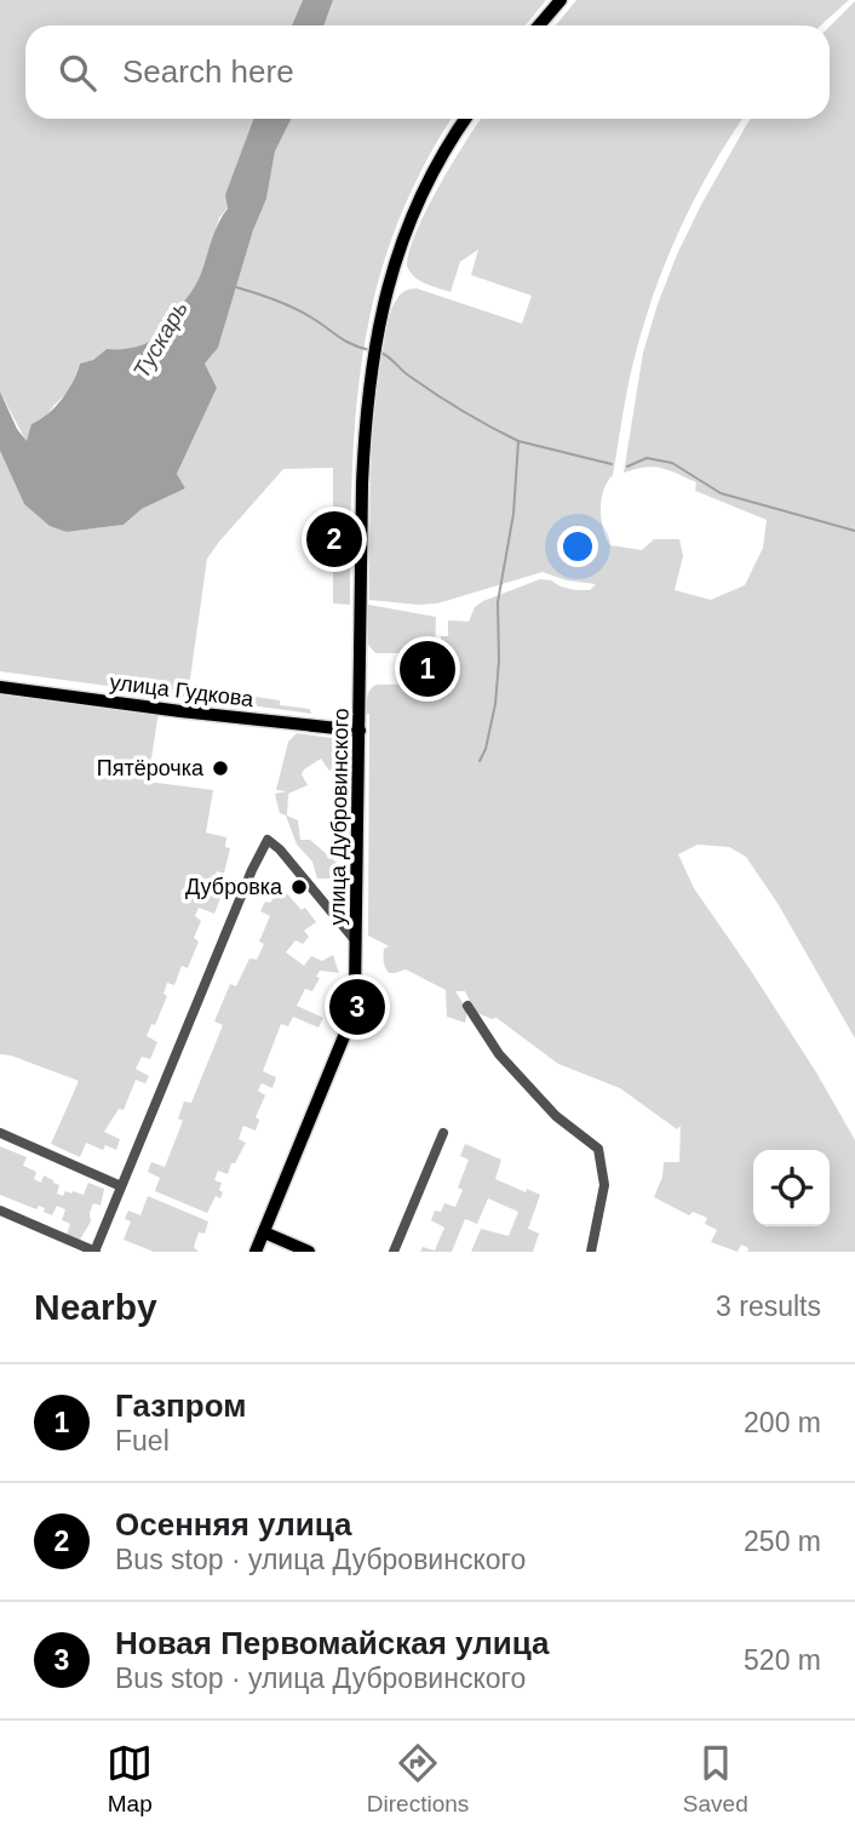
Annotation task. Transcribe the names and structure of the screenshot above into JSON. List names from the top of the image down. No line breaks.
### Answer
{"streets":{"main road":["улица Гудкова","улица Дубровинского"]},"crossings":[["улица Гудкова","улица Дубровинского"]],"water":["Тускарь"],"places":["Пятёрочка","Дубровка"],"page":{"search":"Search here","pins":["2","1","3"],"heading":["Nearby","3 results"],"list":[{"mark":"1","name":"Газпром","note":"Fuel","value":"200 m"},{"mark":"2","name":"Осенняя улица","note":"Bus stop · улица Дубровинского","value":"250 m"},{"mark":"3","name":"Новая Первомайская улица","note":"Bus stop · улица Дубровинского","value":"520 m"}],"nav":["Map","Directions","Saved"]}}
